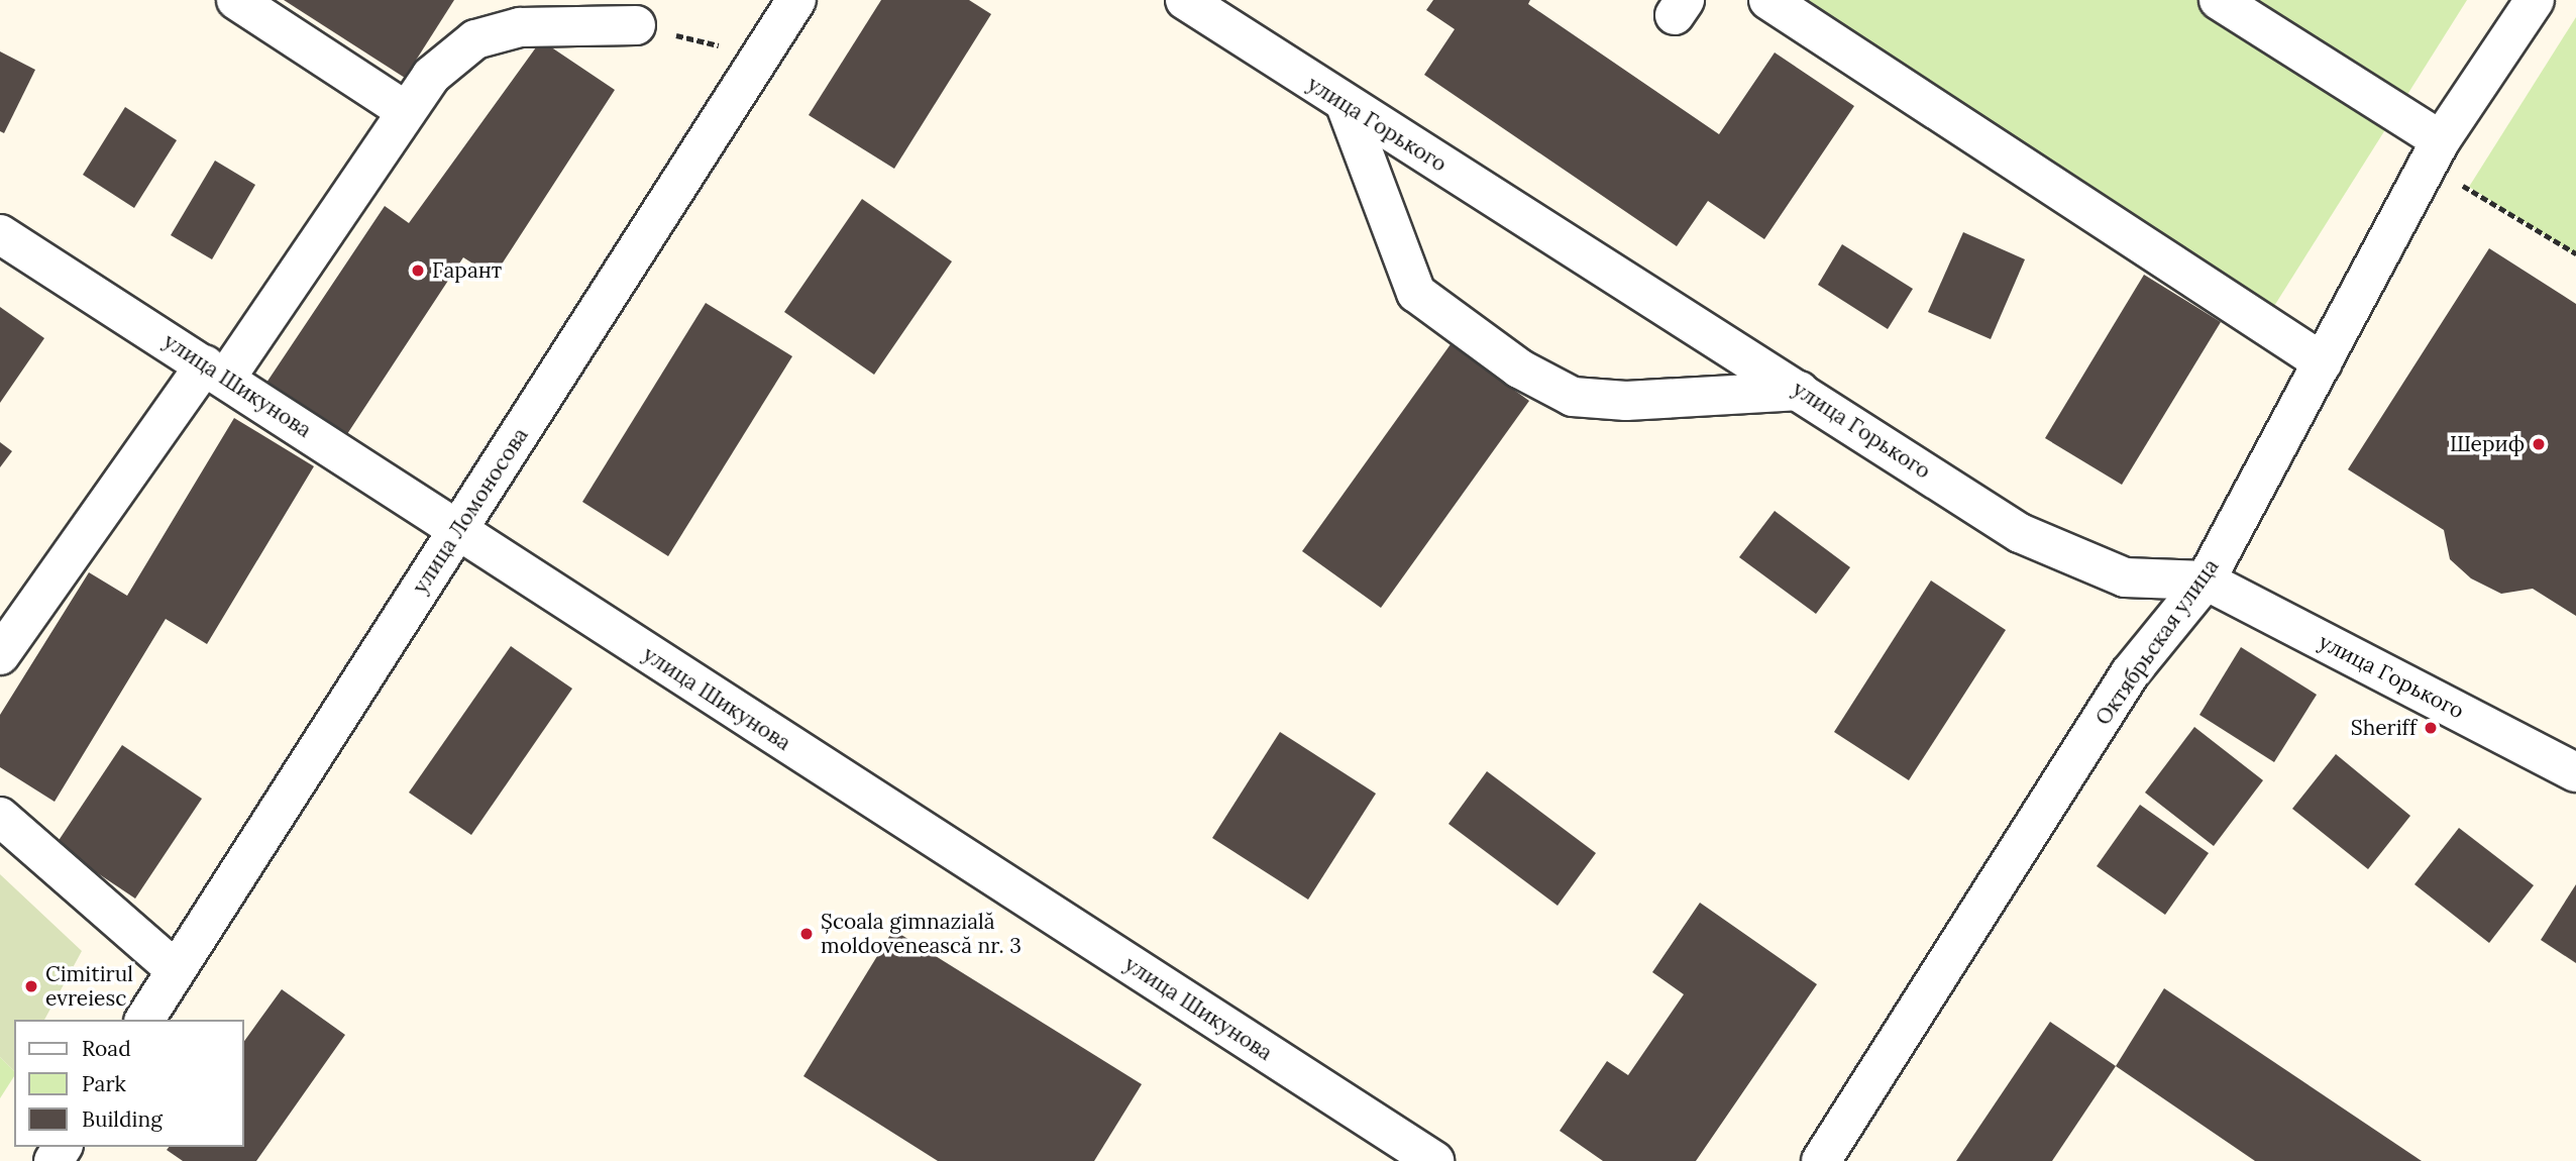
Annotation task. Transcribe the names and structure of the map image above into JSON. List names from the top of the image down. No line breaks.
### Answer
{"streets":{"street":["улица Горького","улица Шикунова","улица Ломоносова","Октябрьская улица"]},"crossings":[["улица Горького","Октябрьская улица"],["улица Шикунова","улица Ломоносова"]],"places":["Гарант","Шериф","Sheriff","Școala gimnazială moldovenească nr. 3","Cimitirul evreiesc"],"legend":["Road","Park","Building"]}
